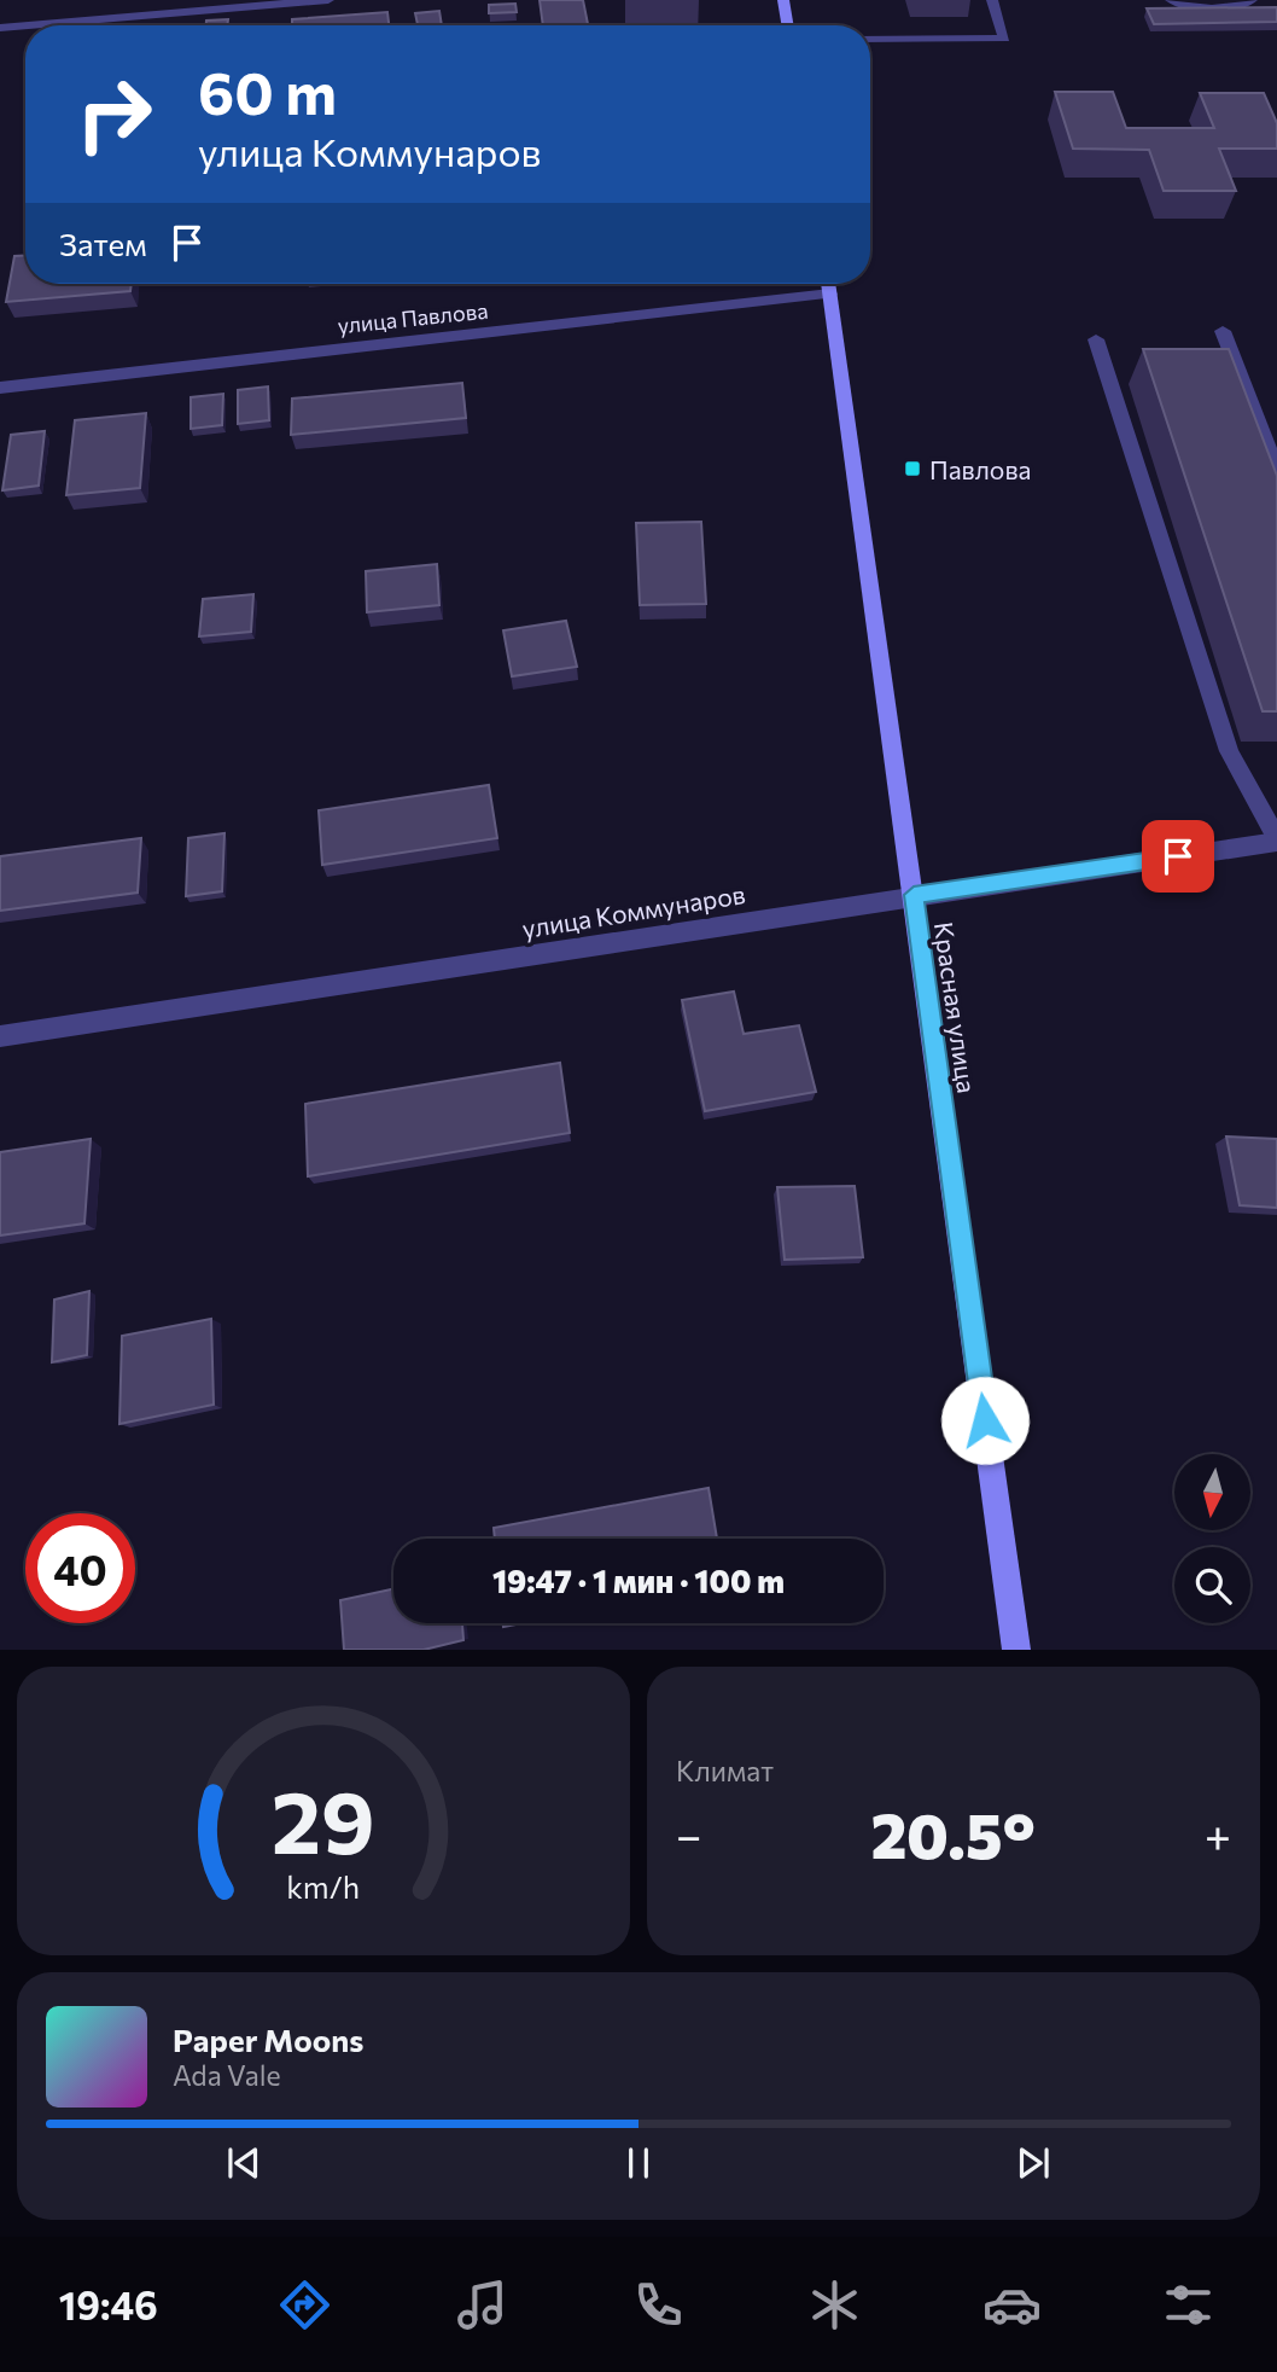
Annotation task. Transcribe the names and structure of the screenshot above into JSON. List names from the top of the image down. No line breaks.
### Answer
{"streets":{"street":["улица Павлова","улица Коммунаров","Красная улица"]},"crossings":[["улица Коммунаров","Красная улица"]],"places":{"transit":["Павлова"]},"north":"bottom","page":{"turn":["60 m","улица Коммунаров"],"then":"Затем","limit":"40","trip":"19:47 · 1 мин · 100 m","tile":"Климат","heat":["−","20.5°","+"],"song":["Paper Moons","Ada Vale"],"tabs":"19:46","gauge":["29","km/h"]}}
